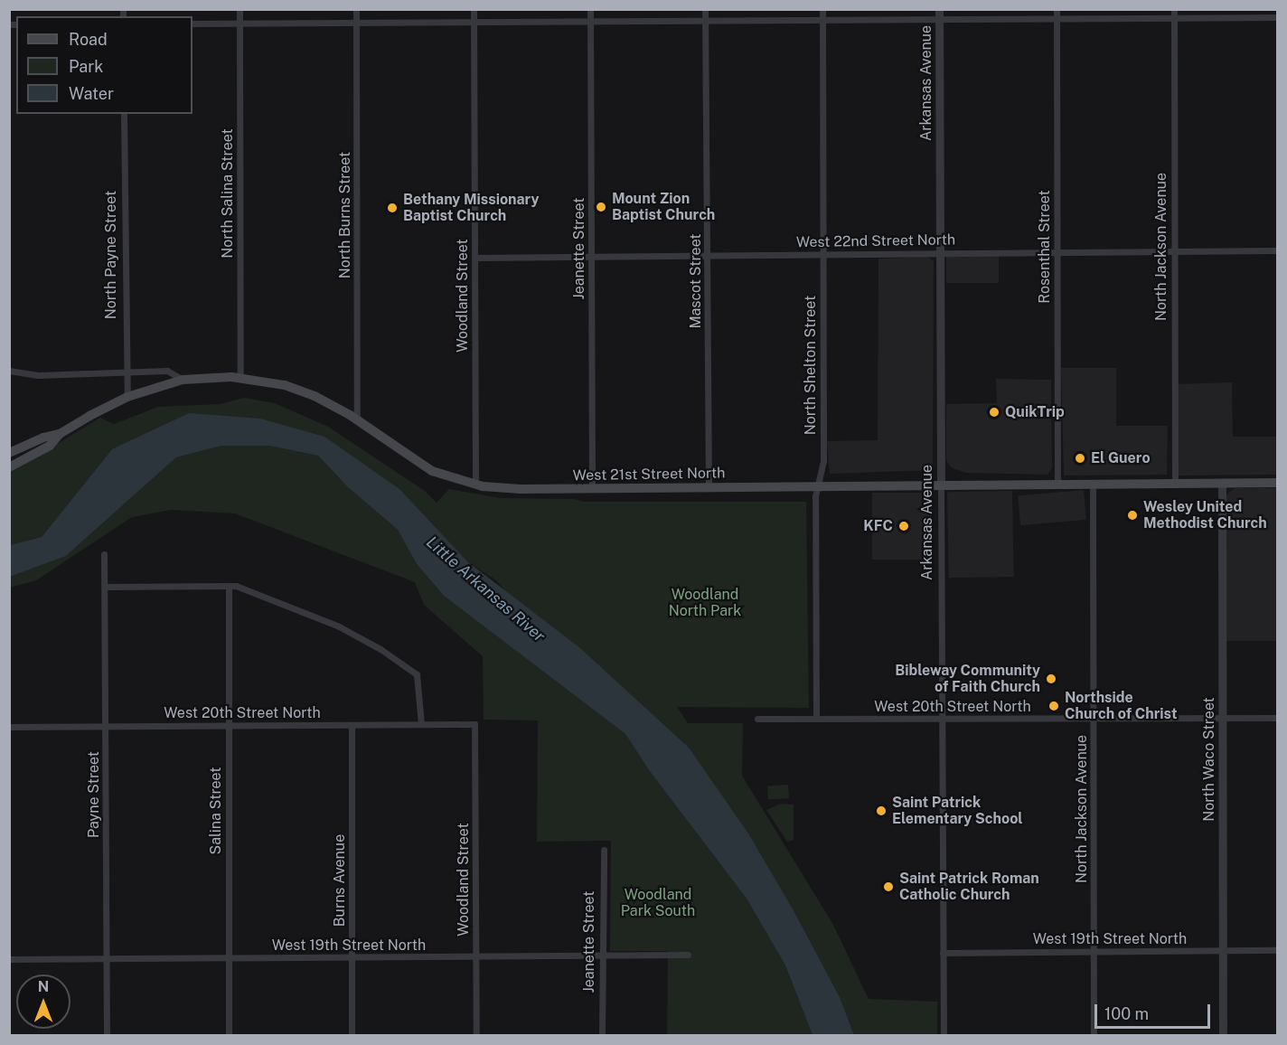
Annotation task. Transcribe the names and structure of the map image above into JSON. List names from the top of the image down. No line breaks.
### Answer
{"streets":{"main road":["West 21st Street North"],"street":["Arkansas Avenue","North Salina Street","North Burns Street","West 22nd Street North","Rosenthal Street","North Jackson Avenue","Jeanette Street","North Payne Street","Mascot Street","Woodland Street","North Shelton Street","West 20th Street North","North Waco Street","Payne Street","Salina Street","Burns Avenue","West 19th Street North"]},"crossings":[["Arkansas Avenue","West 22nd Street North"],["Arkansas Avenue","West 21st Street North"],["Arkansas Avenue","West 20th Street North"],["Arkansas Avenue","West 19th Street North"],["North Salina Street","West 21st Street North"],["North Burns Street","West 21st Street North"],["West 22nd Street North","Rosenthal Street"],["West 22nd Street North","North Jackson Avenue"],["West 22nd Street North","Jeanette Street"],["West 22nd Street North","Mascot Street"],["West 22nd Street North","Woodland Street"],["West 22nd Street North","North Shelton Street"],["Rosenthal Street","West 21st Street North"],["North Jackson Avenue","West 21st Street North"],["North Jackson Avenue","West 20th Street North"],["North Jackson Avenue","West 19th Street North"],["Jeanette Street","West 21st Street North"],["Jeanette Street","West 19th Street North"],["North Payne Street","West 21st Street North"],["Mascot Street","West 21st Street North"],["Woodland Street","West 21st Street North"],["Woodland Street","West 20th Street North"],["Woodland Street","West 19th Street North"],["North Shelton Street","West 21st Street North"],["North Shelton Street","West 20th Street North"],["West 21st Street North","North Waco Street"],["West 20th Street North","North Waco Street"],["West 20th Street North","Payne Street"],["West 20th Street North","Salina Street"],["West 20th Street North","Burns Avenue"],["North Waco Street","West 19th Street North"],["Payne Street","West 19th Street North"],["Salina Street","West 19th Street North"],["Burns Avenue","West 19th Street North"]],"water":["Little Arkansas River"],"parks":["Woodland North Park","Woodland Park South"],"places":["Mount Zion Baptist Church","Bethany Missionary Baptist Church","QuikTrip","El Guero","Wesley United Methodist Church","KFC","Bibleway Community of Faith Church","Northside Church of Christ","Saint Patrick Elementary School","Saint Patrick Roman Catholic Church"],"legend":["Road","Park","Water"],"scale_bar":"100 m","north":"top"}
